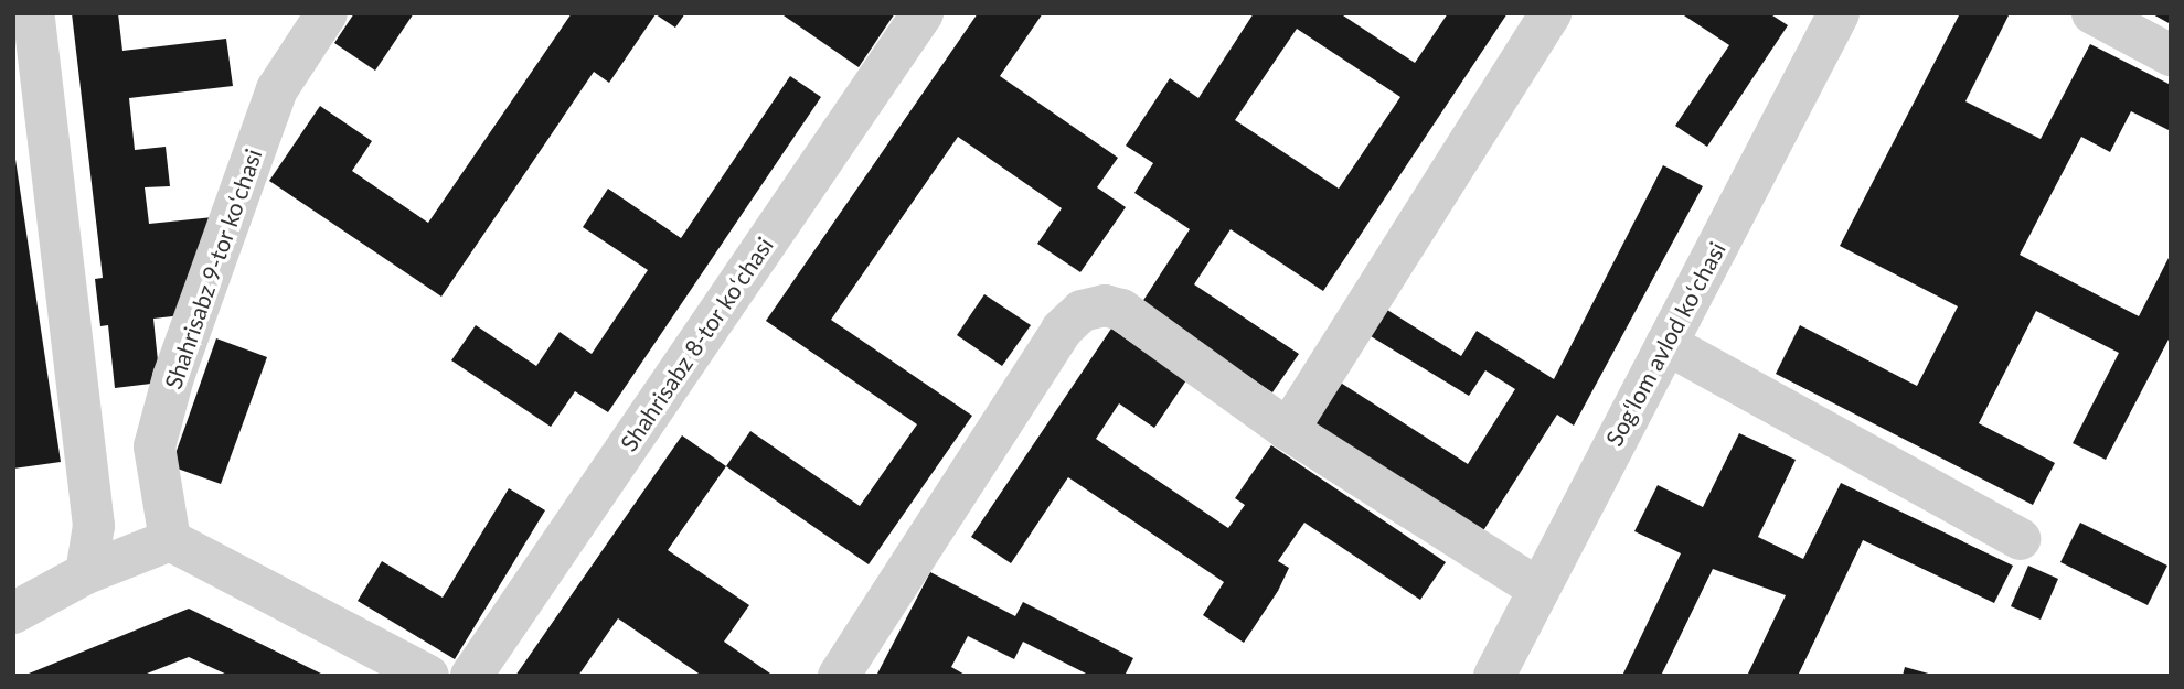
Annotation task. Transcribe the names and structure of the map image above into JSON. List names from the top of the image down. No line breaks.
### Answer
{"streets":{"street":["Shahrisabz 9-tor koʻchasi","Shahrisabz 8-tor koʻchasi","Sogʻlom avlod koʻchasi"]}}
